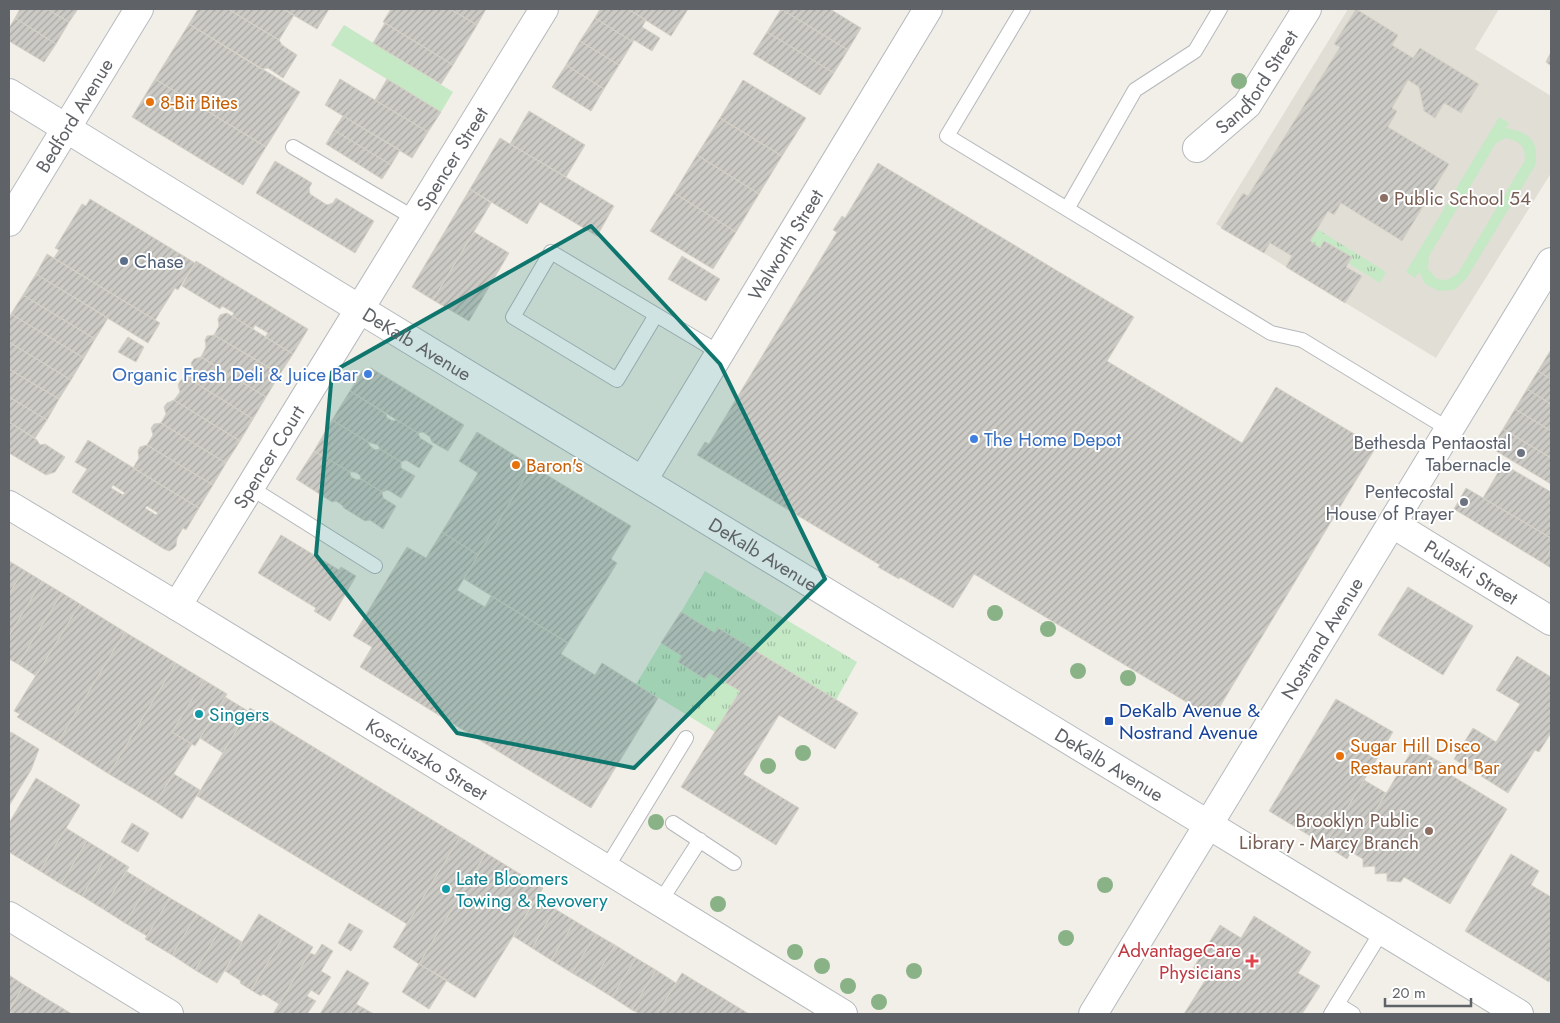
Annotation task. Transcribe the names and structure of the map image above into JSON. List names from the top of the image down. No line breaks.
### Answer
{"streets":{"street":["Sandford Street","Bedford Avenue","Spencer Street","Walworth Street","DeKalb Avenue","Spencer Court","Pulaski Street","Nostrand Avenue","Kosciuszko Street"]},"crossings":[["Bedford Avenue","DeKalb Avenue"],["Spencer Street","DeKalb Avenue"],["Spencer Street","Spencer Court"],["Walworth Street","DeKalb Avenue"],["DeKalb Avenue","Spencer Court"],["DeKalb Avenue","Nostrand Avenue"],["Spencer Court","Kosciuszko Street"],["Pulaski Street","Nostrand Avenue"]],"places":{"other":["8-Bit Bites","Public School 54","Chase","Organic Fresh Deli & Juice Bar","The Home Depot","Bethesda Pentaostal Tabernacle","Baron's","Pentecostal House of Prayer","Singers","Sugar Hill Disco Restaurant and Bar","Brooklyn Public Library - Marcy Branch","Late Bloomers Towing & Revovery"],"transit":["DeKalb Avenue & Nostrand Avenue"],"health":["AdvantageCare Physicians"]},"scale_bar":"20 m"}
